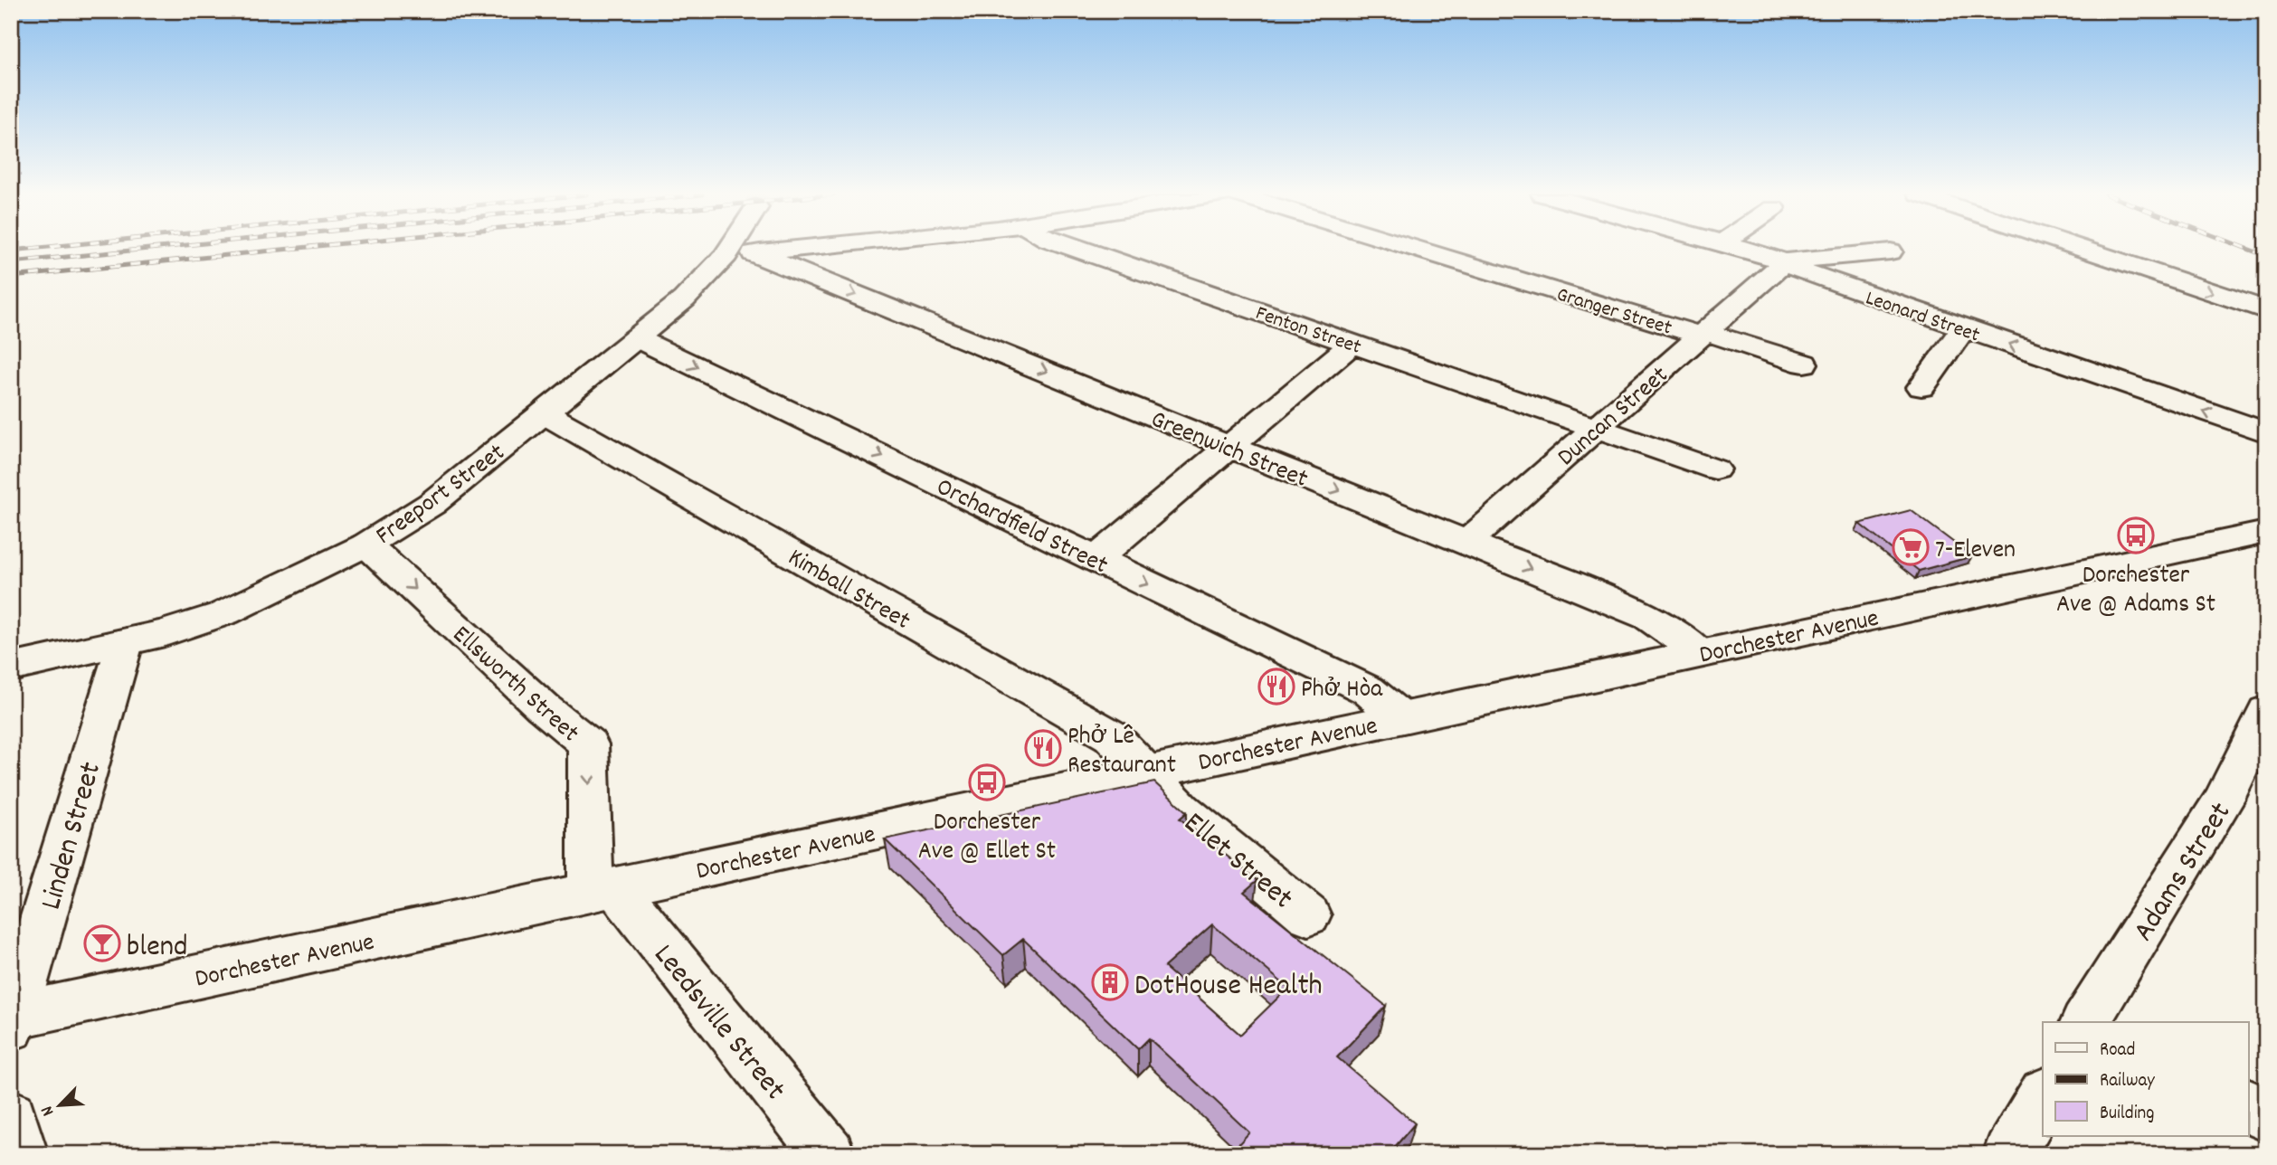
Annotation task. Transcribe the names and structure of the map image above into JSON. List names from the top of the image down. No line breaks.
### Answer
{"streets":{"street":["Granger Street","Leonard Street","Fenton Street","Duncan Street","Greenwich Street","Freeport Street","Orchardfield Street","Kimball Street","Dorchester Avenue","Ellsworth Street","Linden Street","Ellet Street","Adams Street","Leedsville Street"]},"crossings":[["Granger Street","Duncan Street"],["Leonard Street","Duncan Street"],["Fenton Street","Duncan Street"],["Duncan Street","Greenwich Street"],["Greenwich Street","Freeport Street"],["Greenwich Street","Dorchester Avenue"],["Freeport Street","Orchardfield Street"],["Freeport Street","Kimball Street"],["Freeport Street","Ellsworth Street"],["Freeport Street","Linden Street"],["Orchardfield Street","Dorchester Avenue"],["Kimball Street","Dorchester Avenue"],["Kimball Street","Ellet Street"],["Dorchester Avenue","Ellsworth Street"],["Dorchester Avenue","Linden Street"],["Dorchester Avenue","Ellet Street"],["Dorchester Avenue","Leedsville Street"],["Ellsworth Street","Leedsville Street"]],"one_way":["Greenwich Street","Orchardfield Street","Ellsworth Street"],"places":{"bus stop":["Dorchester Ave @ Adams St","Dorchester Ave @ Ellet St"],"supermarket":["7-Eleven"],"restaurant":["Phở Hòa","Phở Lê Restaurant"],"bar":["blend"],"building":["DotHouse Health"]},"legend":["Road","Railway","Building"],"north":"bottom left"}
